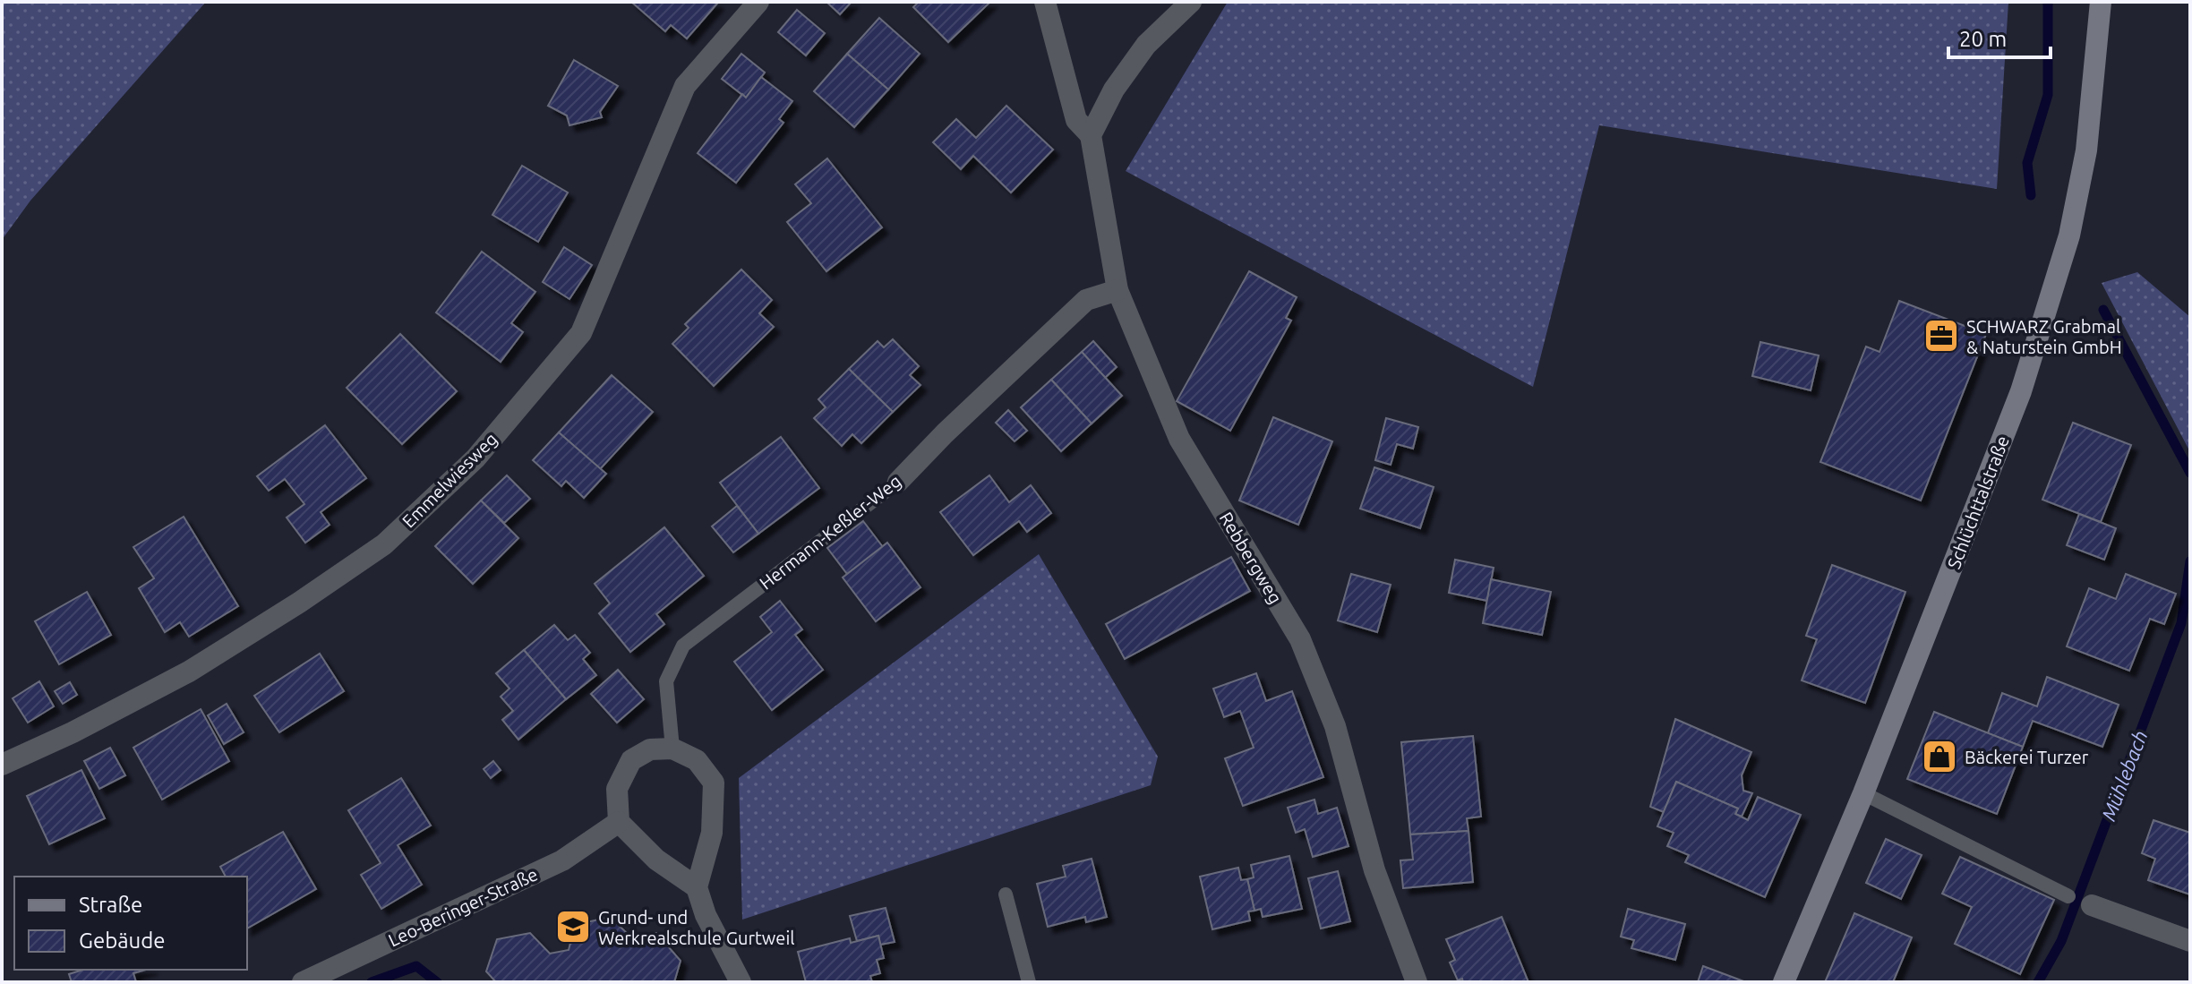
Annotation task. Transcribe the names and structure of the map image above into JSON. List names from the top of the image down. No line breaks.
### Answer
{"streets":{"main road":["Schlüchttalstraße"],"street":["Emmelwiesweg","Hermann-Keßler-Weg","Rebbergweg","Leo-Beringer-Straße"]},"crossings":[["Hermann-Keßler-Weg","Rebbergweg"]],"water":["Mühlebach"],"places":{"office":["SCHWARZ Grabmal & Naturstein GmbH"],"shop":["Bäckerei Turzer"],"school or university":["Grund- und Werkrealschule Gurtweil"]},"legend":["Straße","Gebäude"],"scale_bar":"20 m"}
